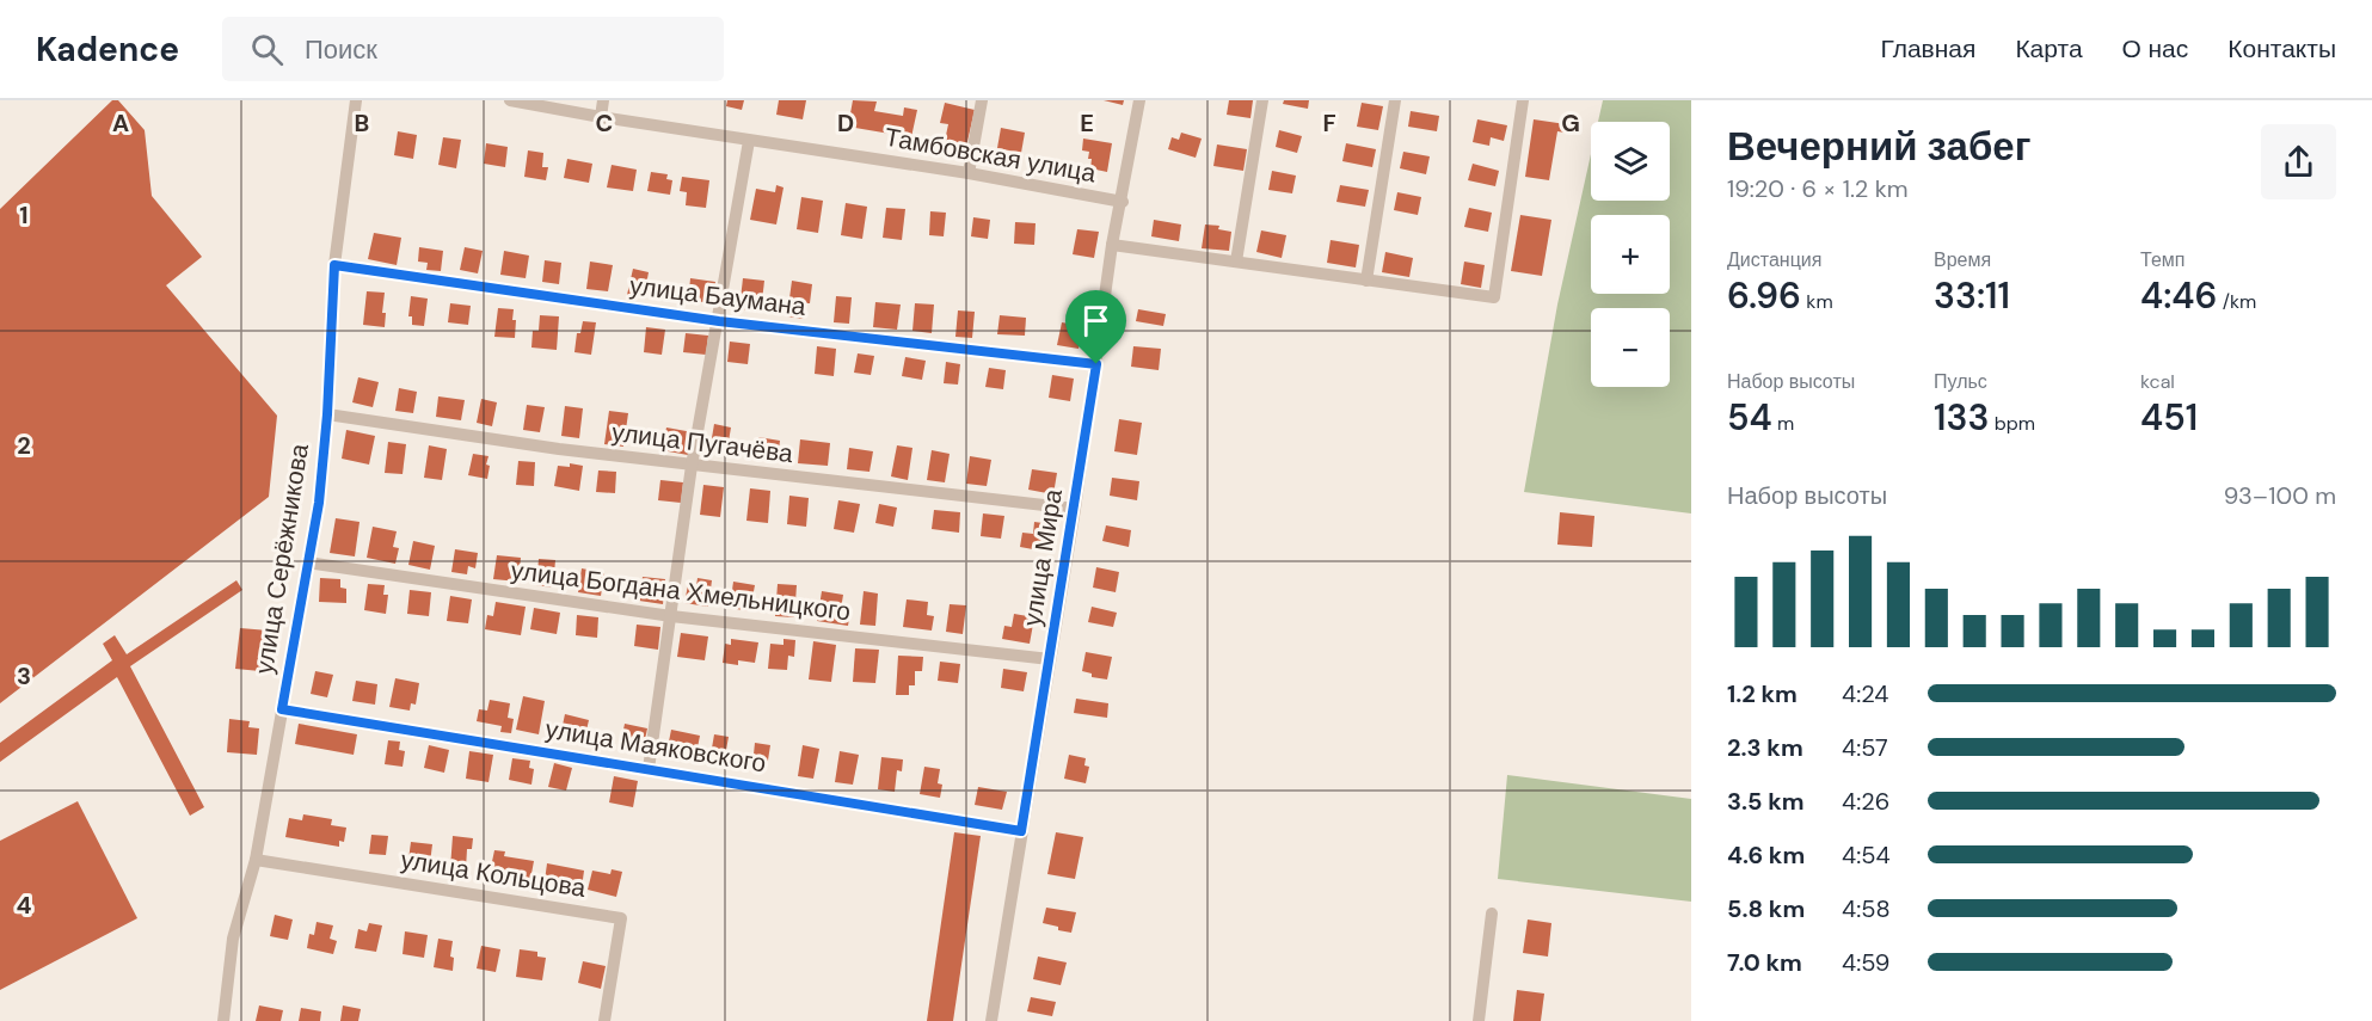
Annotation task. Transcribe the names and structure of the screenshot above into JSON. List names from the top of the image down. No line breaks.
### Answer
{"streets":{"street":["Тамбовская улица","улица Баумана","улица Пугачёва","улица Мира","улица Серёжникова","улица Богдана Хмельницкого","улица Маяковского","улица Кольцова"]},"crossings":[["Тамбовская улица","улица Мира"],["улица Баумана","улица Мира"],["улица Баумана","улица Серёжникова"],["улица Пугачёва","улица Мира"],["улица Пугачёва","улица Серёжникова"],["улица Мира","улица Богдана Хмельницкого"],["улица Мира","улица Маяковского"],["улица Серёжникова","улица Богдана Хмельницкого"],["улица Серёжникова","улица Маяковского"],["улица Серёжникова","улица Кольцова"]],"page":{"header":"Kadence","search":"Поиск","nav":["Главная","Карта","О нас","Контакты"],"heading":["Вечерний забег","19:20 · 6 × 1.2 km"],"map_buttons":["+","−"],"stats":[["Дистанция","6.96 km"],["Время","33:11"],["Темп","4:46 /km"],["Набор высоты","54 m"],["Пульс","133 bpm"],["kcal","451"]],"chart":["Набор высоты","93–100 m"],"list":[{"name":"1.2 km","note":"4:24"},{"name":"2.3 km","note":"4:57"},{"name":"3.5 km","note":"4:26"},{"name":"4.6 km","note":"4:54"},{"name":"5.8 km","note":"4:58"},{"name":"7.0 km","note":"4:59"}]},"grid":{"columns":["A","B","C","D","E","F","G"],"rows":["1","2","3","4"]}}
